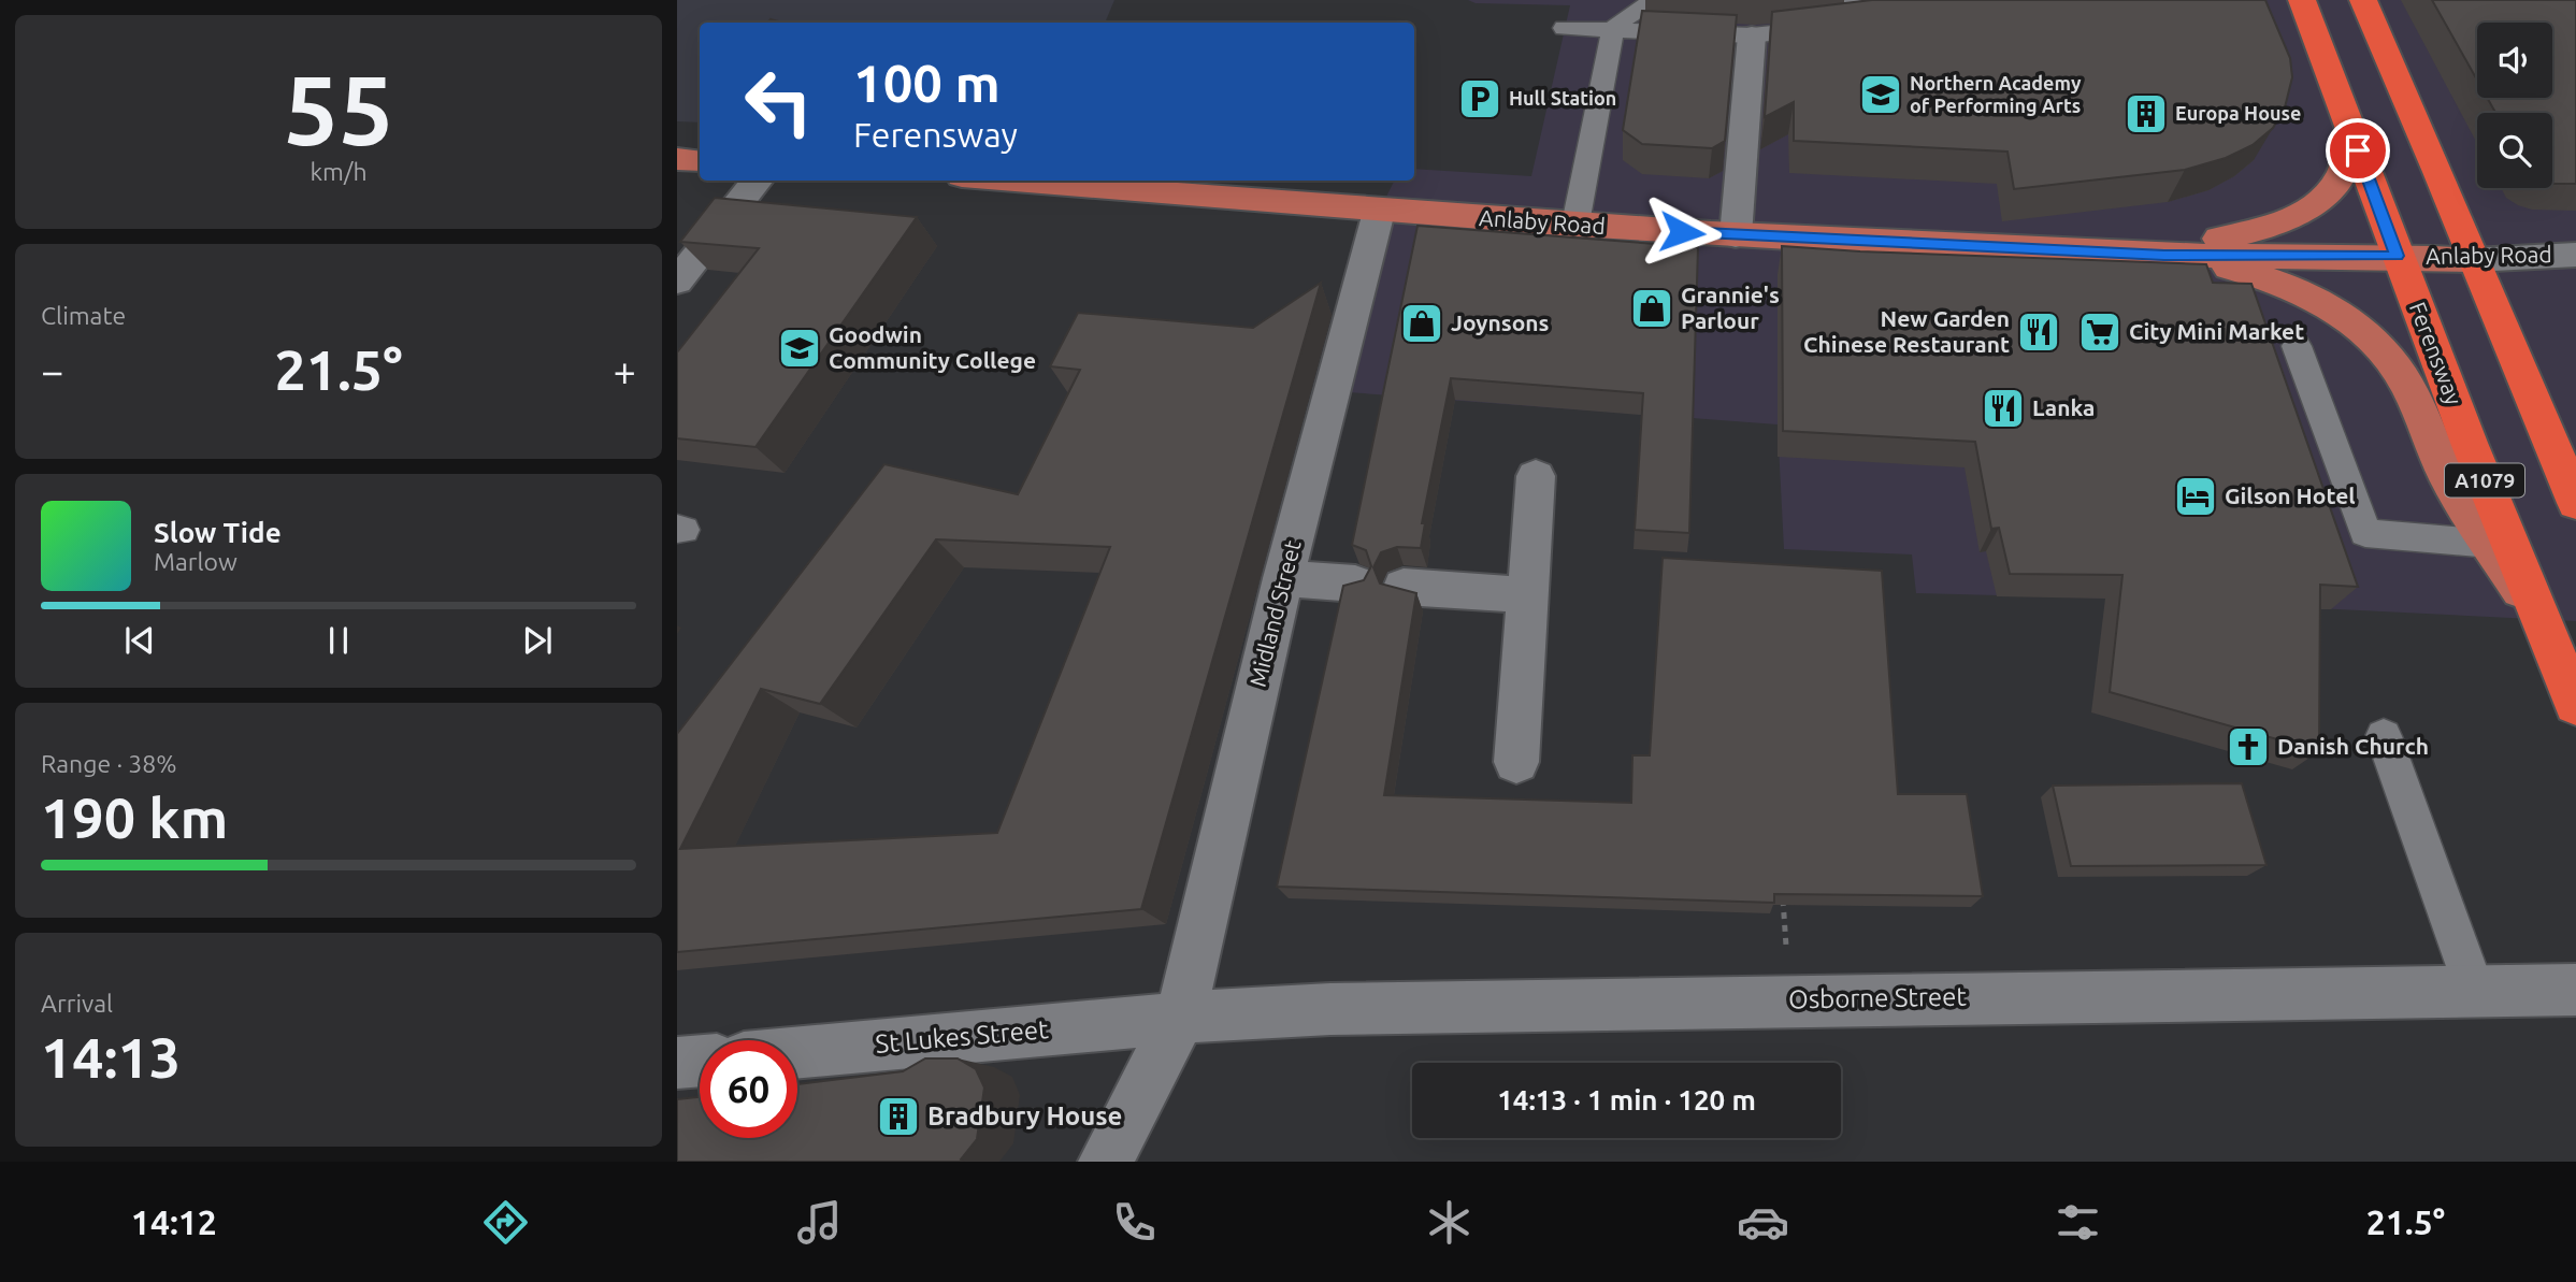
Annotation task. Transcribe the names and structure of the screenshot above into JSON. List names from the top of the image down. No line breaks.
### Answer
{"streets":{"highway":["Ferensway","A1079"],"main road":["Anlaby Road"],"street":["Midland Street","Osborne Street","St Lukes Street"]},"crossings":[["Anlaby Road","Ferensway"],["Anlaby Road","A1079"],["Anlaby Road","Midland Street"],["Midland Street","Osborne Street"],["Midland Street","St Lukes Street"],["Osborne Street","St Lukes Street"]],"places":{"school or university":["Northern Academy of Performing Arts","Goodwin Community College"],"parking":["Hull Station"],"building":["Europa House","Bradbury House"],"shop":["Grannie's Parlour","Joynsons"],"restaurant":["New Garden Chinese Restaurant","Lanka"],"supermarket":["City Mini Market"],"hotel":["Gilson Hotel"],"church":["Danish Church"]},"page":{"tile":[["55","km/h"],"Climate",["Range · 38%","190 km"],["Arrival","14:13"]],"turn":["100 m","Ferensway"],"heat":["−","21.5°","+"],"song":["Slow Tide","Marlow"],"limit":"60","trip":"14:13 · 1 min · 120 m","tabs":["14:12","21.5°"]}}
